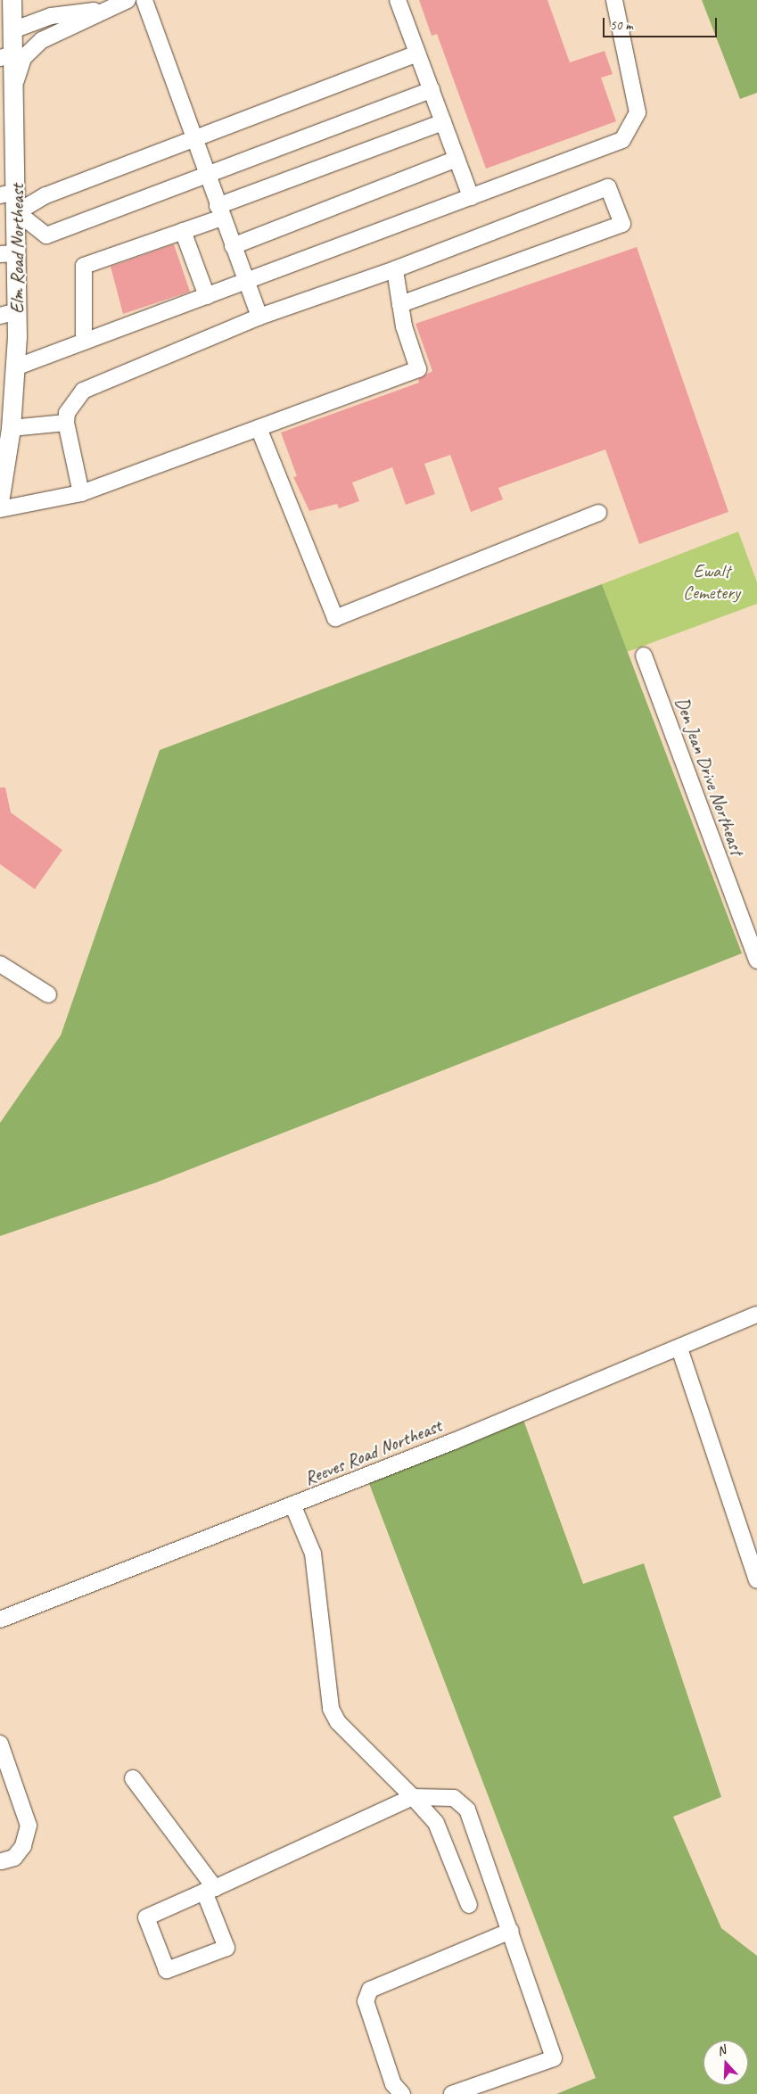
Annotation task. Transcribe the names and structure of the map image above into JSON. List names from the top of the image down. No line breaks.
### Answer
{"streets":{"main road":["Elm Road Northeast"],"street":["Den Jean Drive Northeast","Reeves Road Northeast"]},"parks":["Ewalt Cemetery"],"scale_bar":"50 m","north":"top"}
